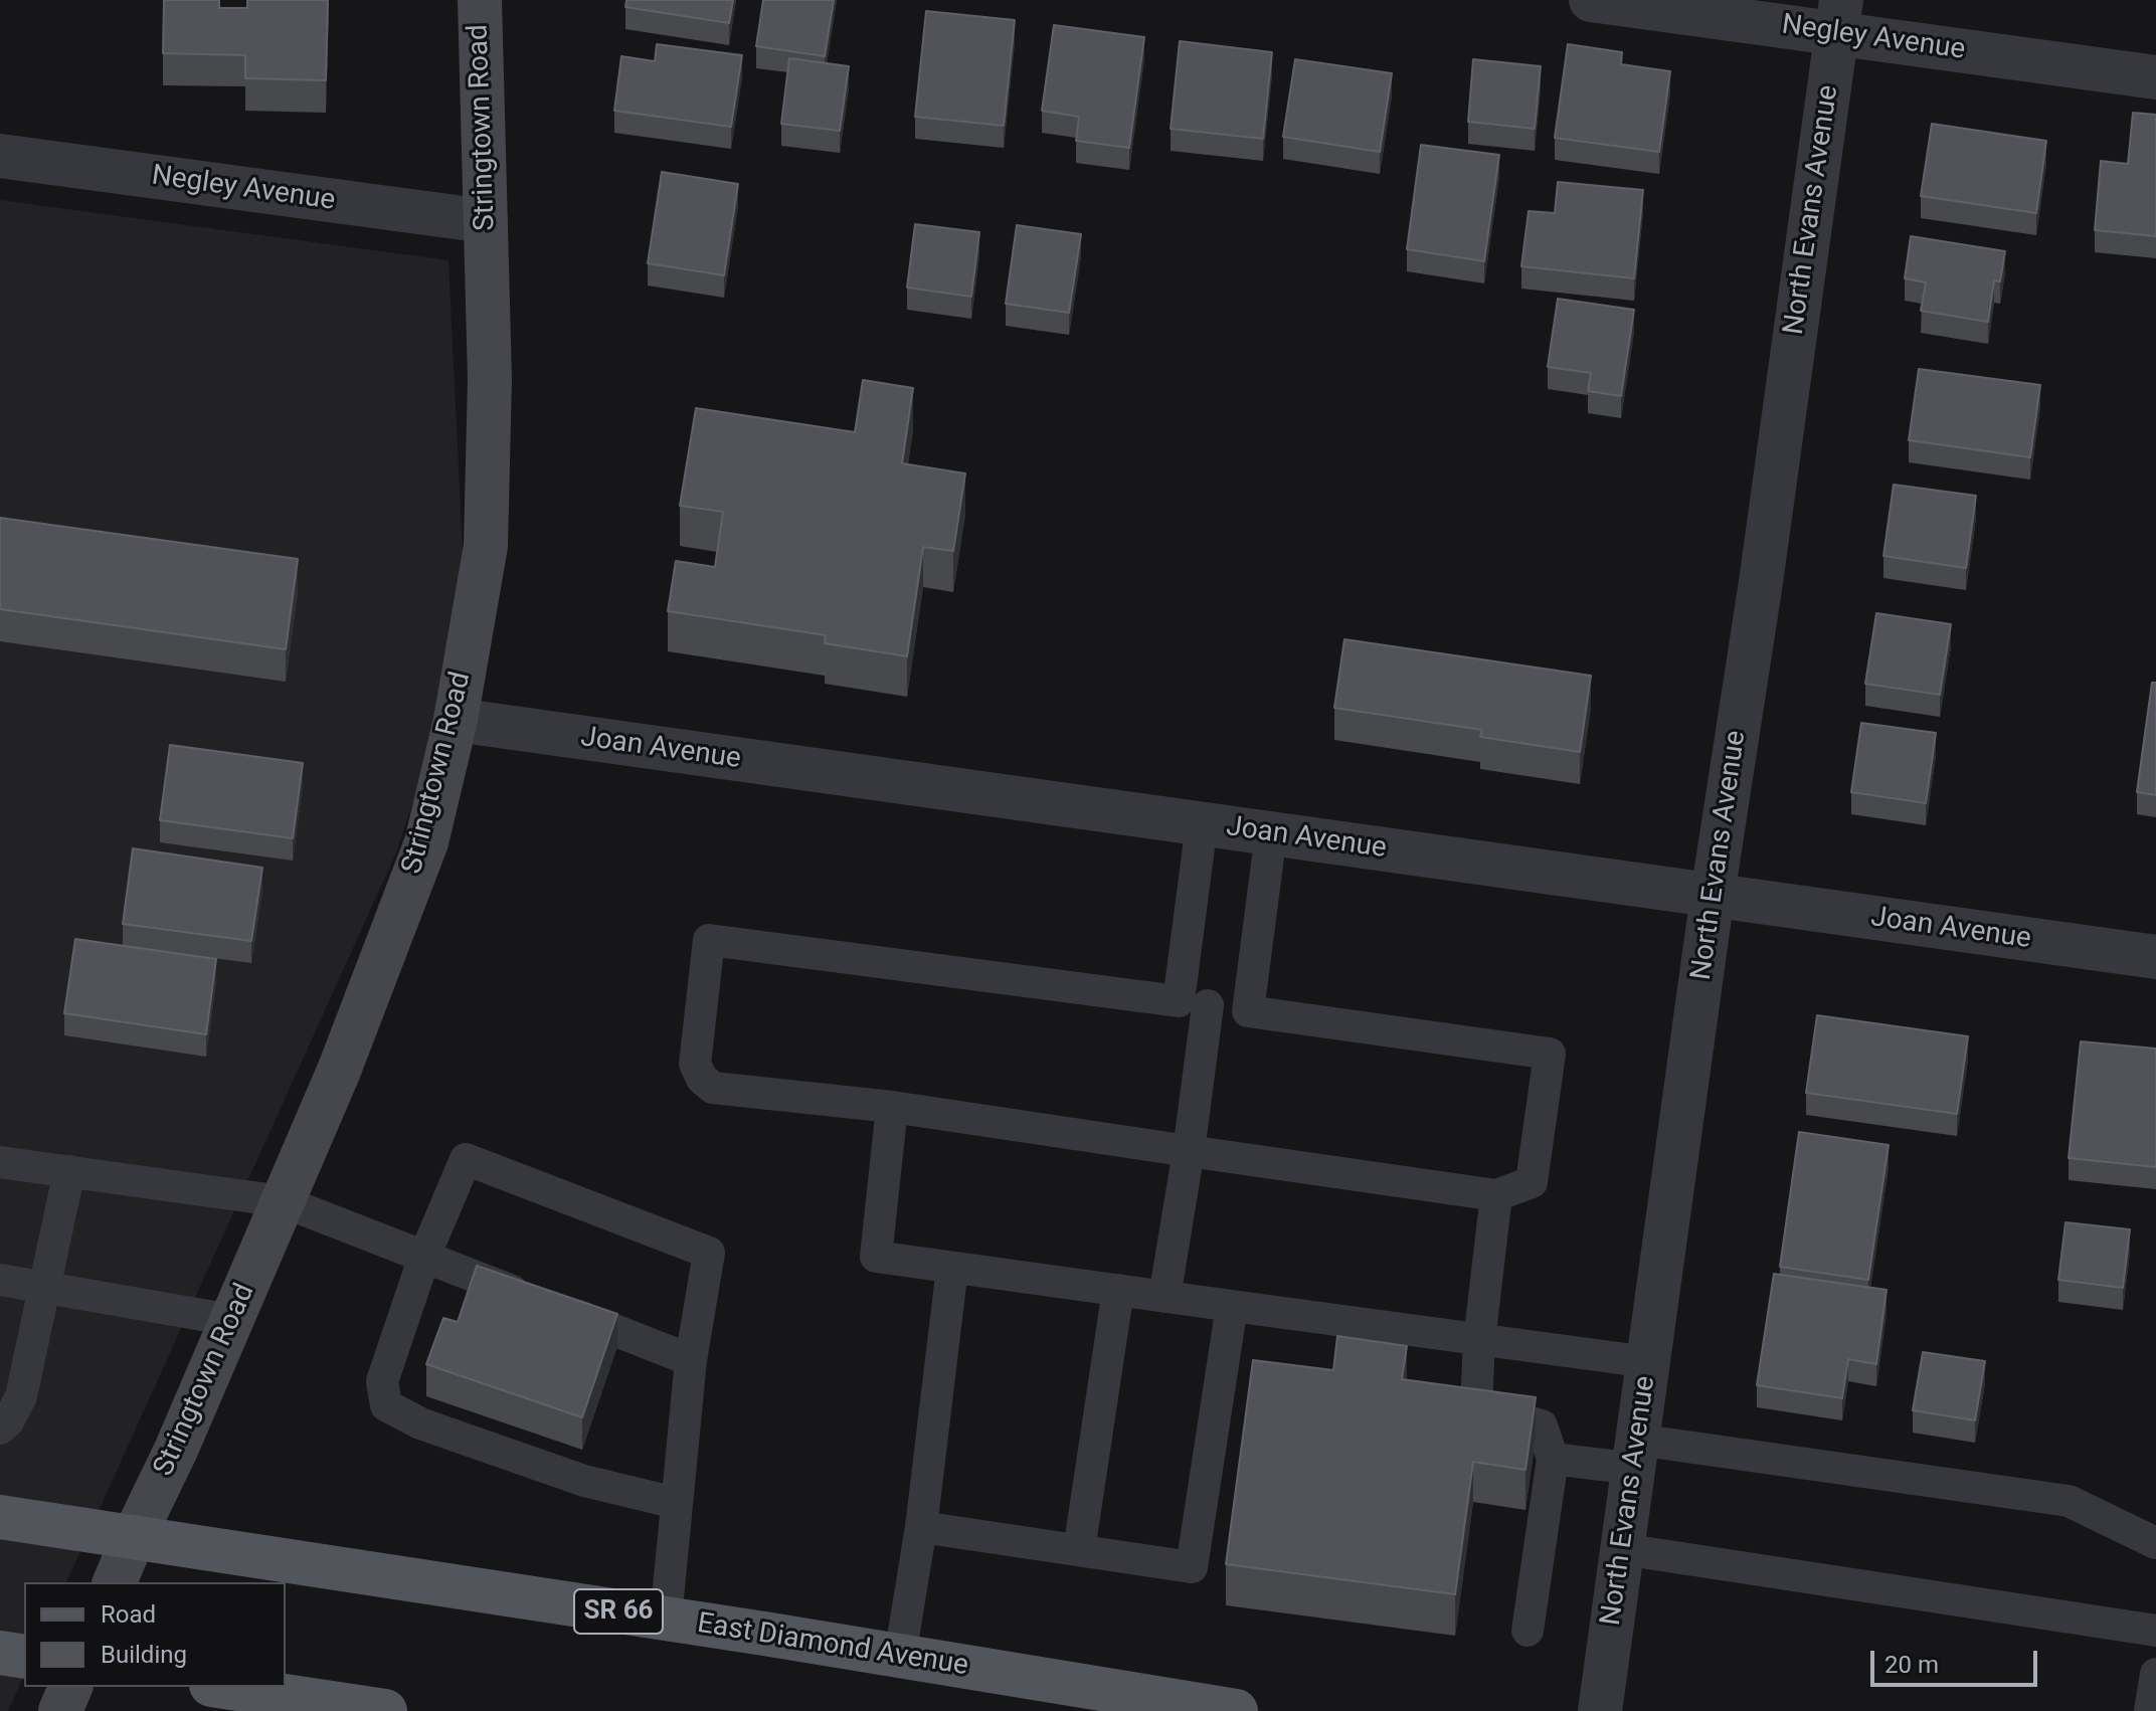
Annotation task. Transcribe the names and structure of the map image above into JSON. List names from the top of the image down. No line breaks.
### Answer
{"streets":{"main road":["Stringtown Road","SR 66","East Diamond Avenue"],"street":["Negley Avenue","North Evans Avenue","Joan Avenue"]},"crossings":[["Negley Avenue","Stringtown Road"],["Negley Avenue","North Evans Avenue"],["Stringtown Road","Joan Avenue"],["Stringtown Road","East Diamond Avenue"],["North Evans Avenue","Joan Avenue"]],"legend":["Road","Building"],"scale_bar":"20 m"}
